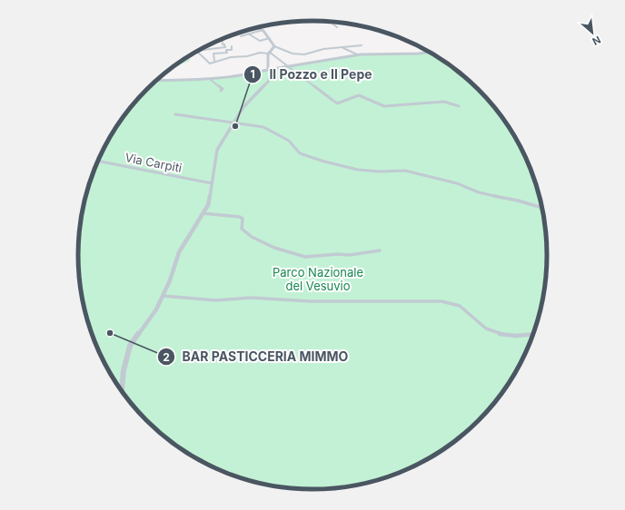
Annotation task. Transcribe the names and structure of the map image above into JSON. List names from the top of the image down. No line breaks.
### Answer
{"streets":{"street":["Via Carpiti"]},"parks":["Parco Nazionale del Vesuvio"],"places":["Il Pozzo e Il Pepe","BAR PASTICCERIA MIMMO"],"north":"bottom right"}
